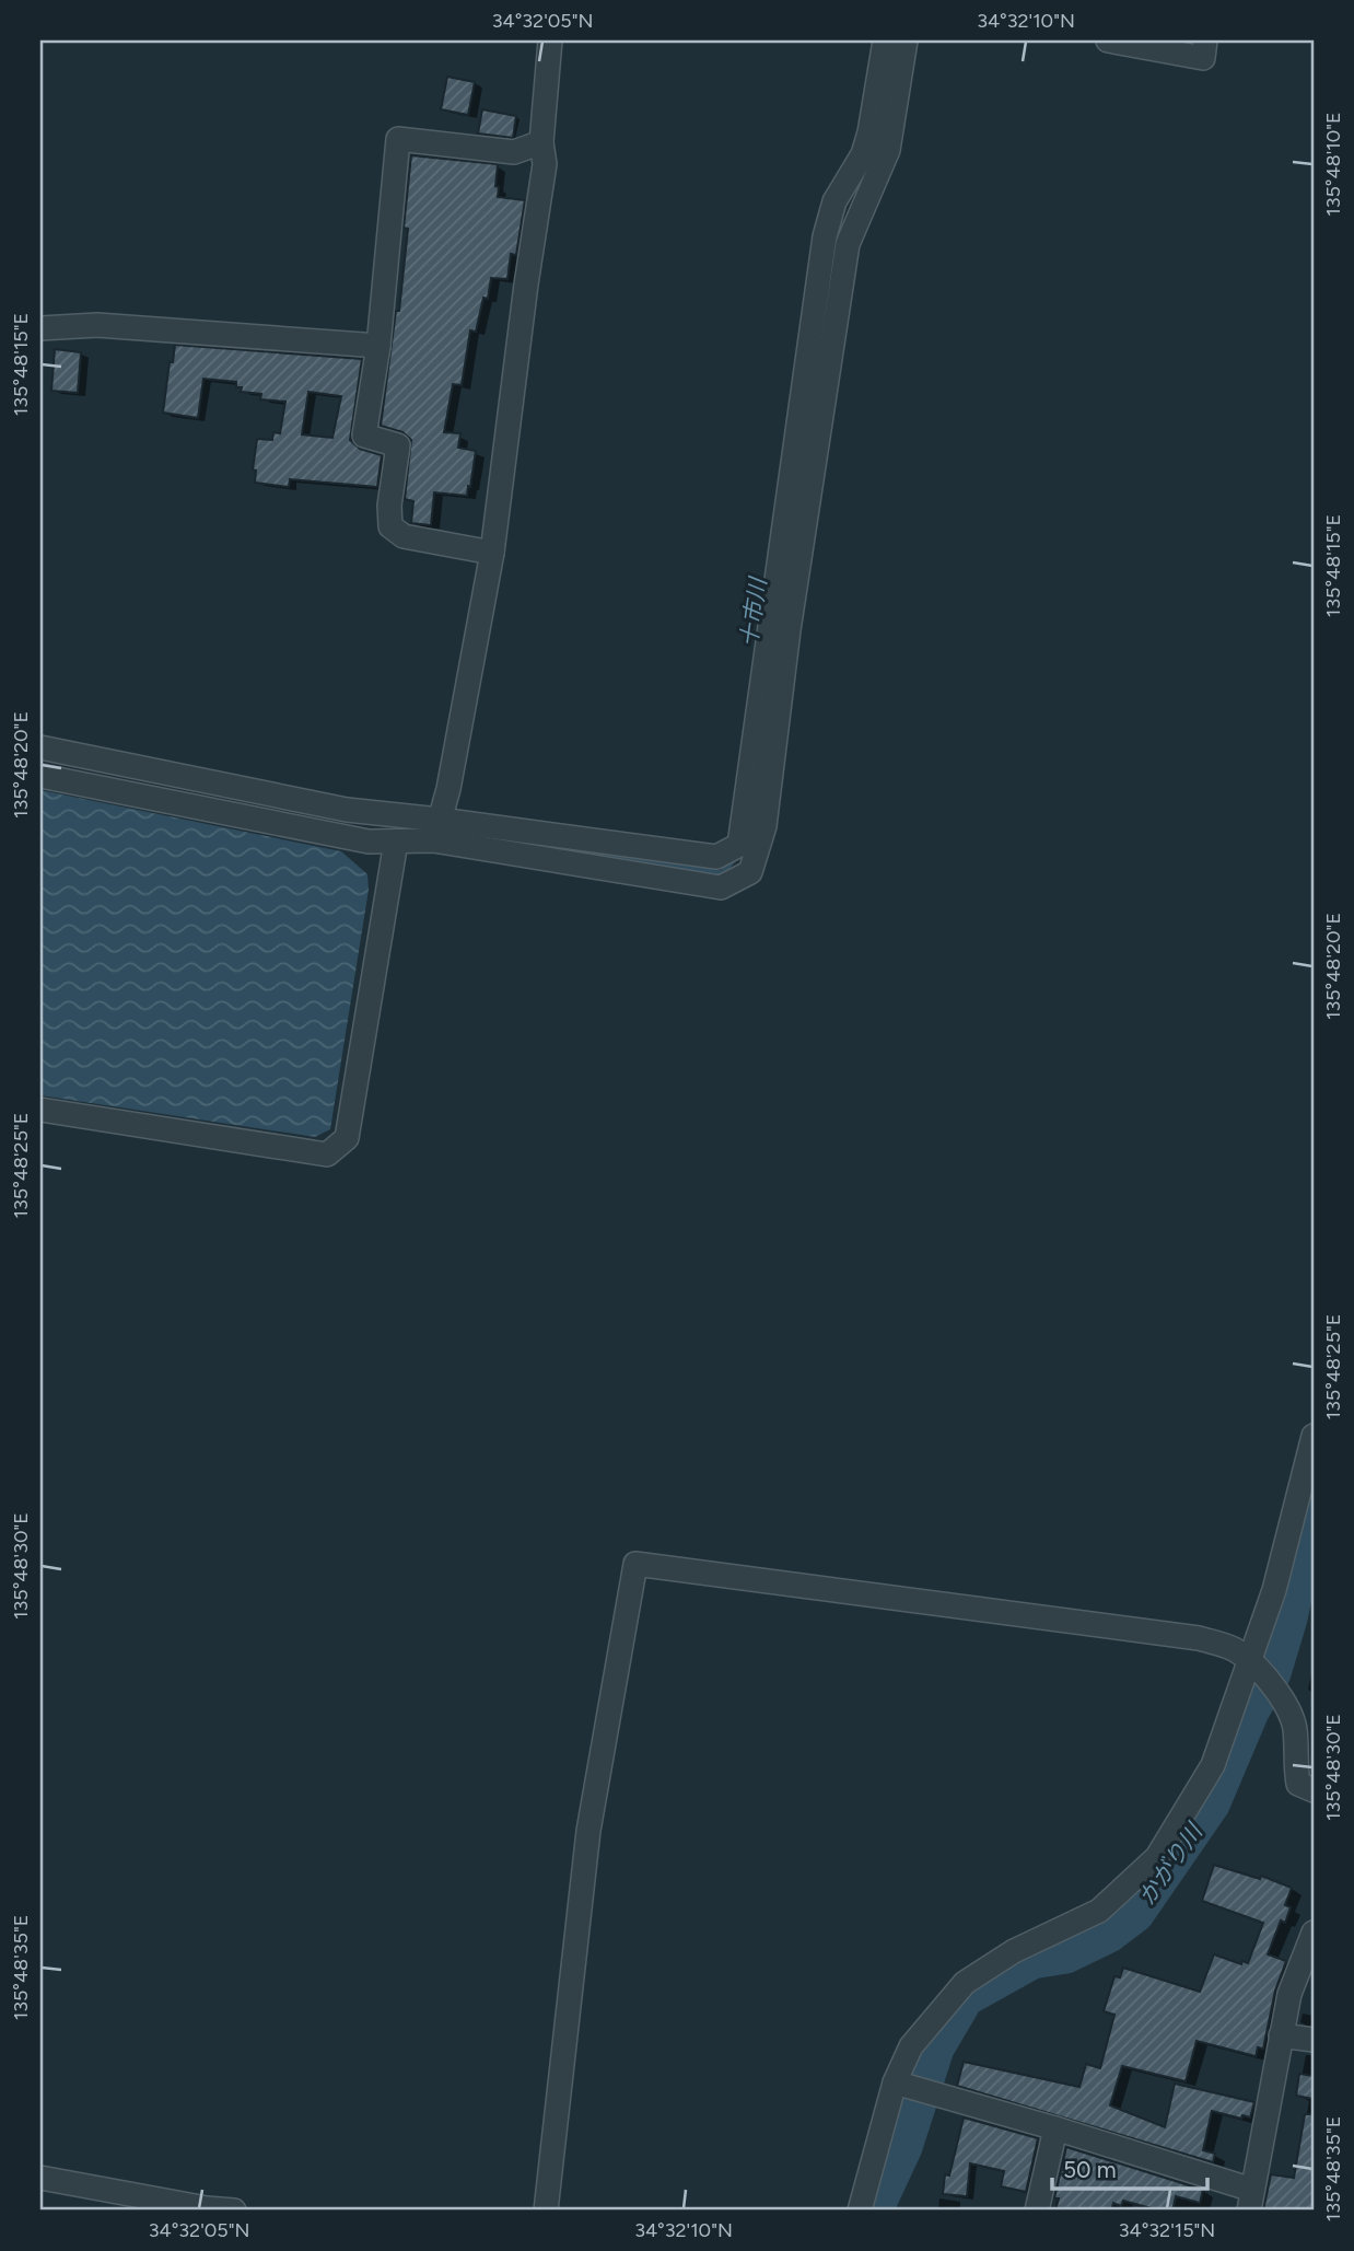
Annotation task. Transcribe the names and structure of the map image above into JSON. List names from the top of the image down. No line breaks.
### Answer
{"water":["十市川","かがり川"],"scale_bar":"50 m","coordinates":["34°32'05\"N","34°32'10\"N","135°48'10\"E","135°48'15\"E","135°48'20\"E","135°48'25\"E","135°48'30\"E","135°48'35\"E","34°32'15\"N"]}
